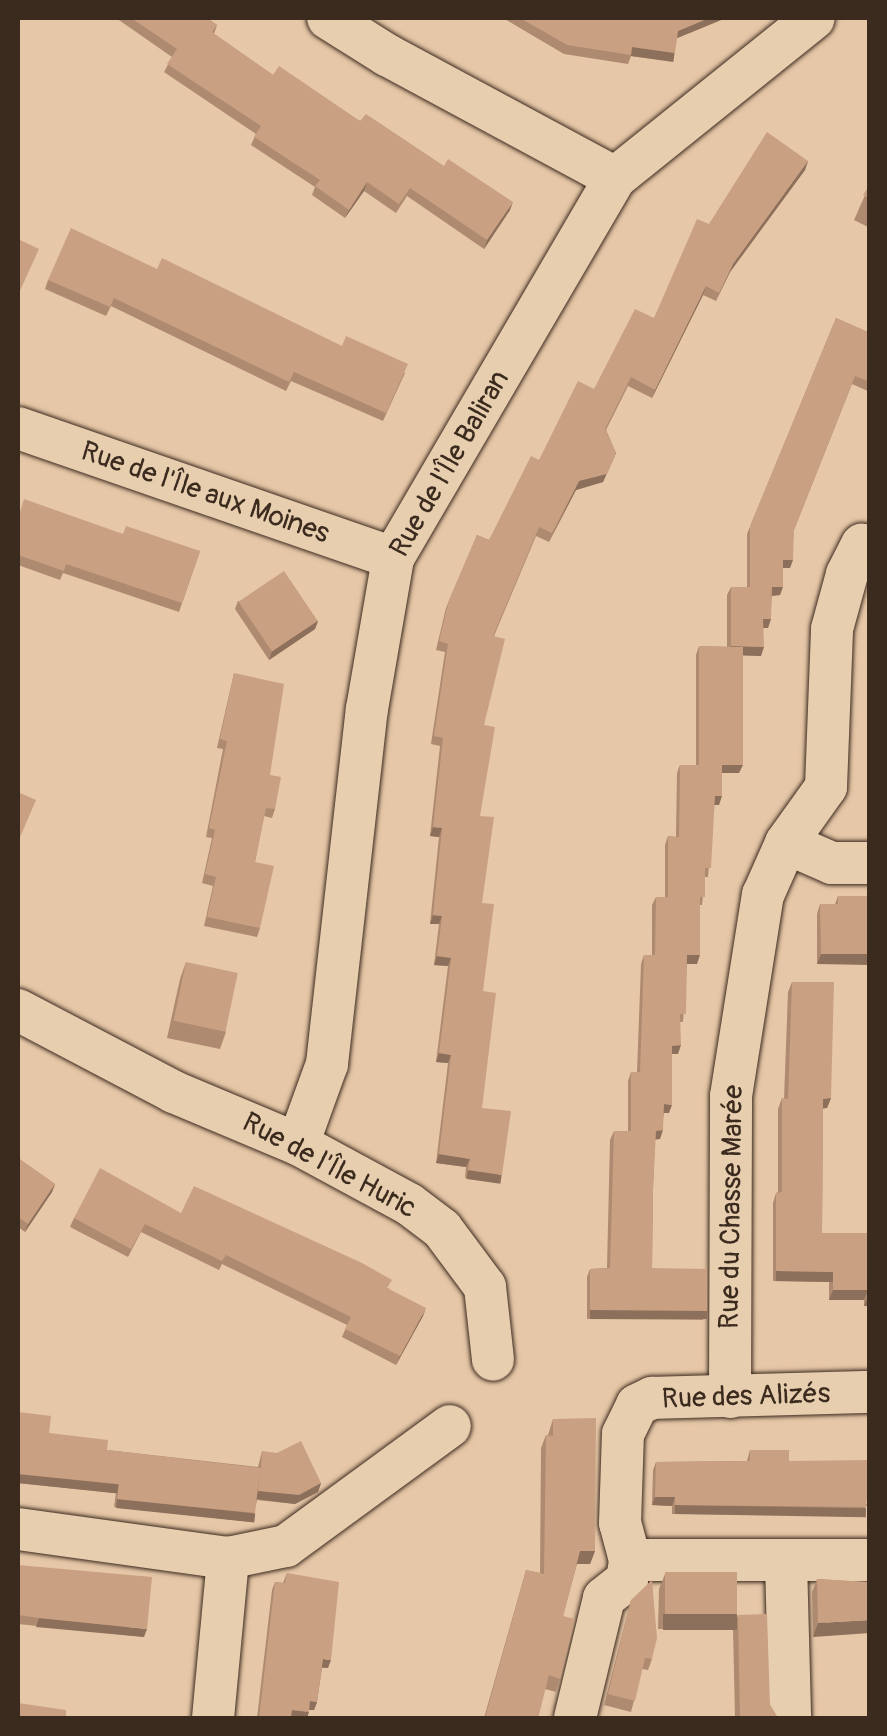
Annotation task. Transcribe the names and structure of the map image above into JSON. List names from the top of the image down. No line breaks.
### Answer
{"streets":{"street":["Rue de l'Île Baliran","Rue de l'Île aux Moines","Rue de l'Île Huric","Rue du Chasse Marée","Rue des Alizés"]},"crossings":[["Rue de l'Île Baliran","Rue de l'Île aux Moines"],["Rue de l'Île Baliran","Rue de l'Île Huric"],["Rue du Chasse Marée","Rue des Alizés"]]}
